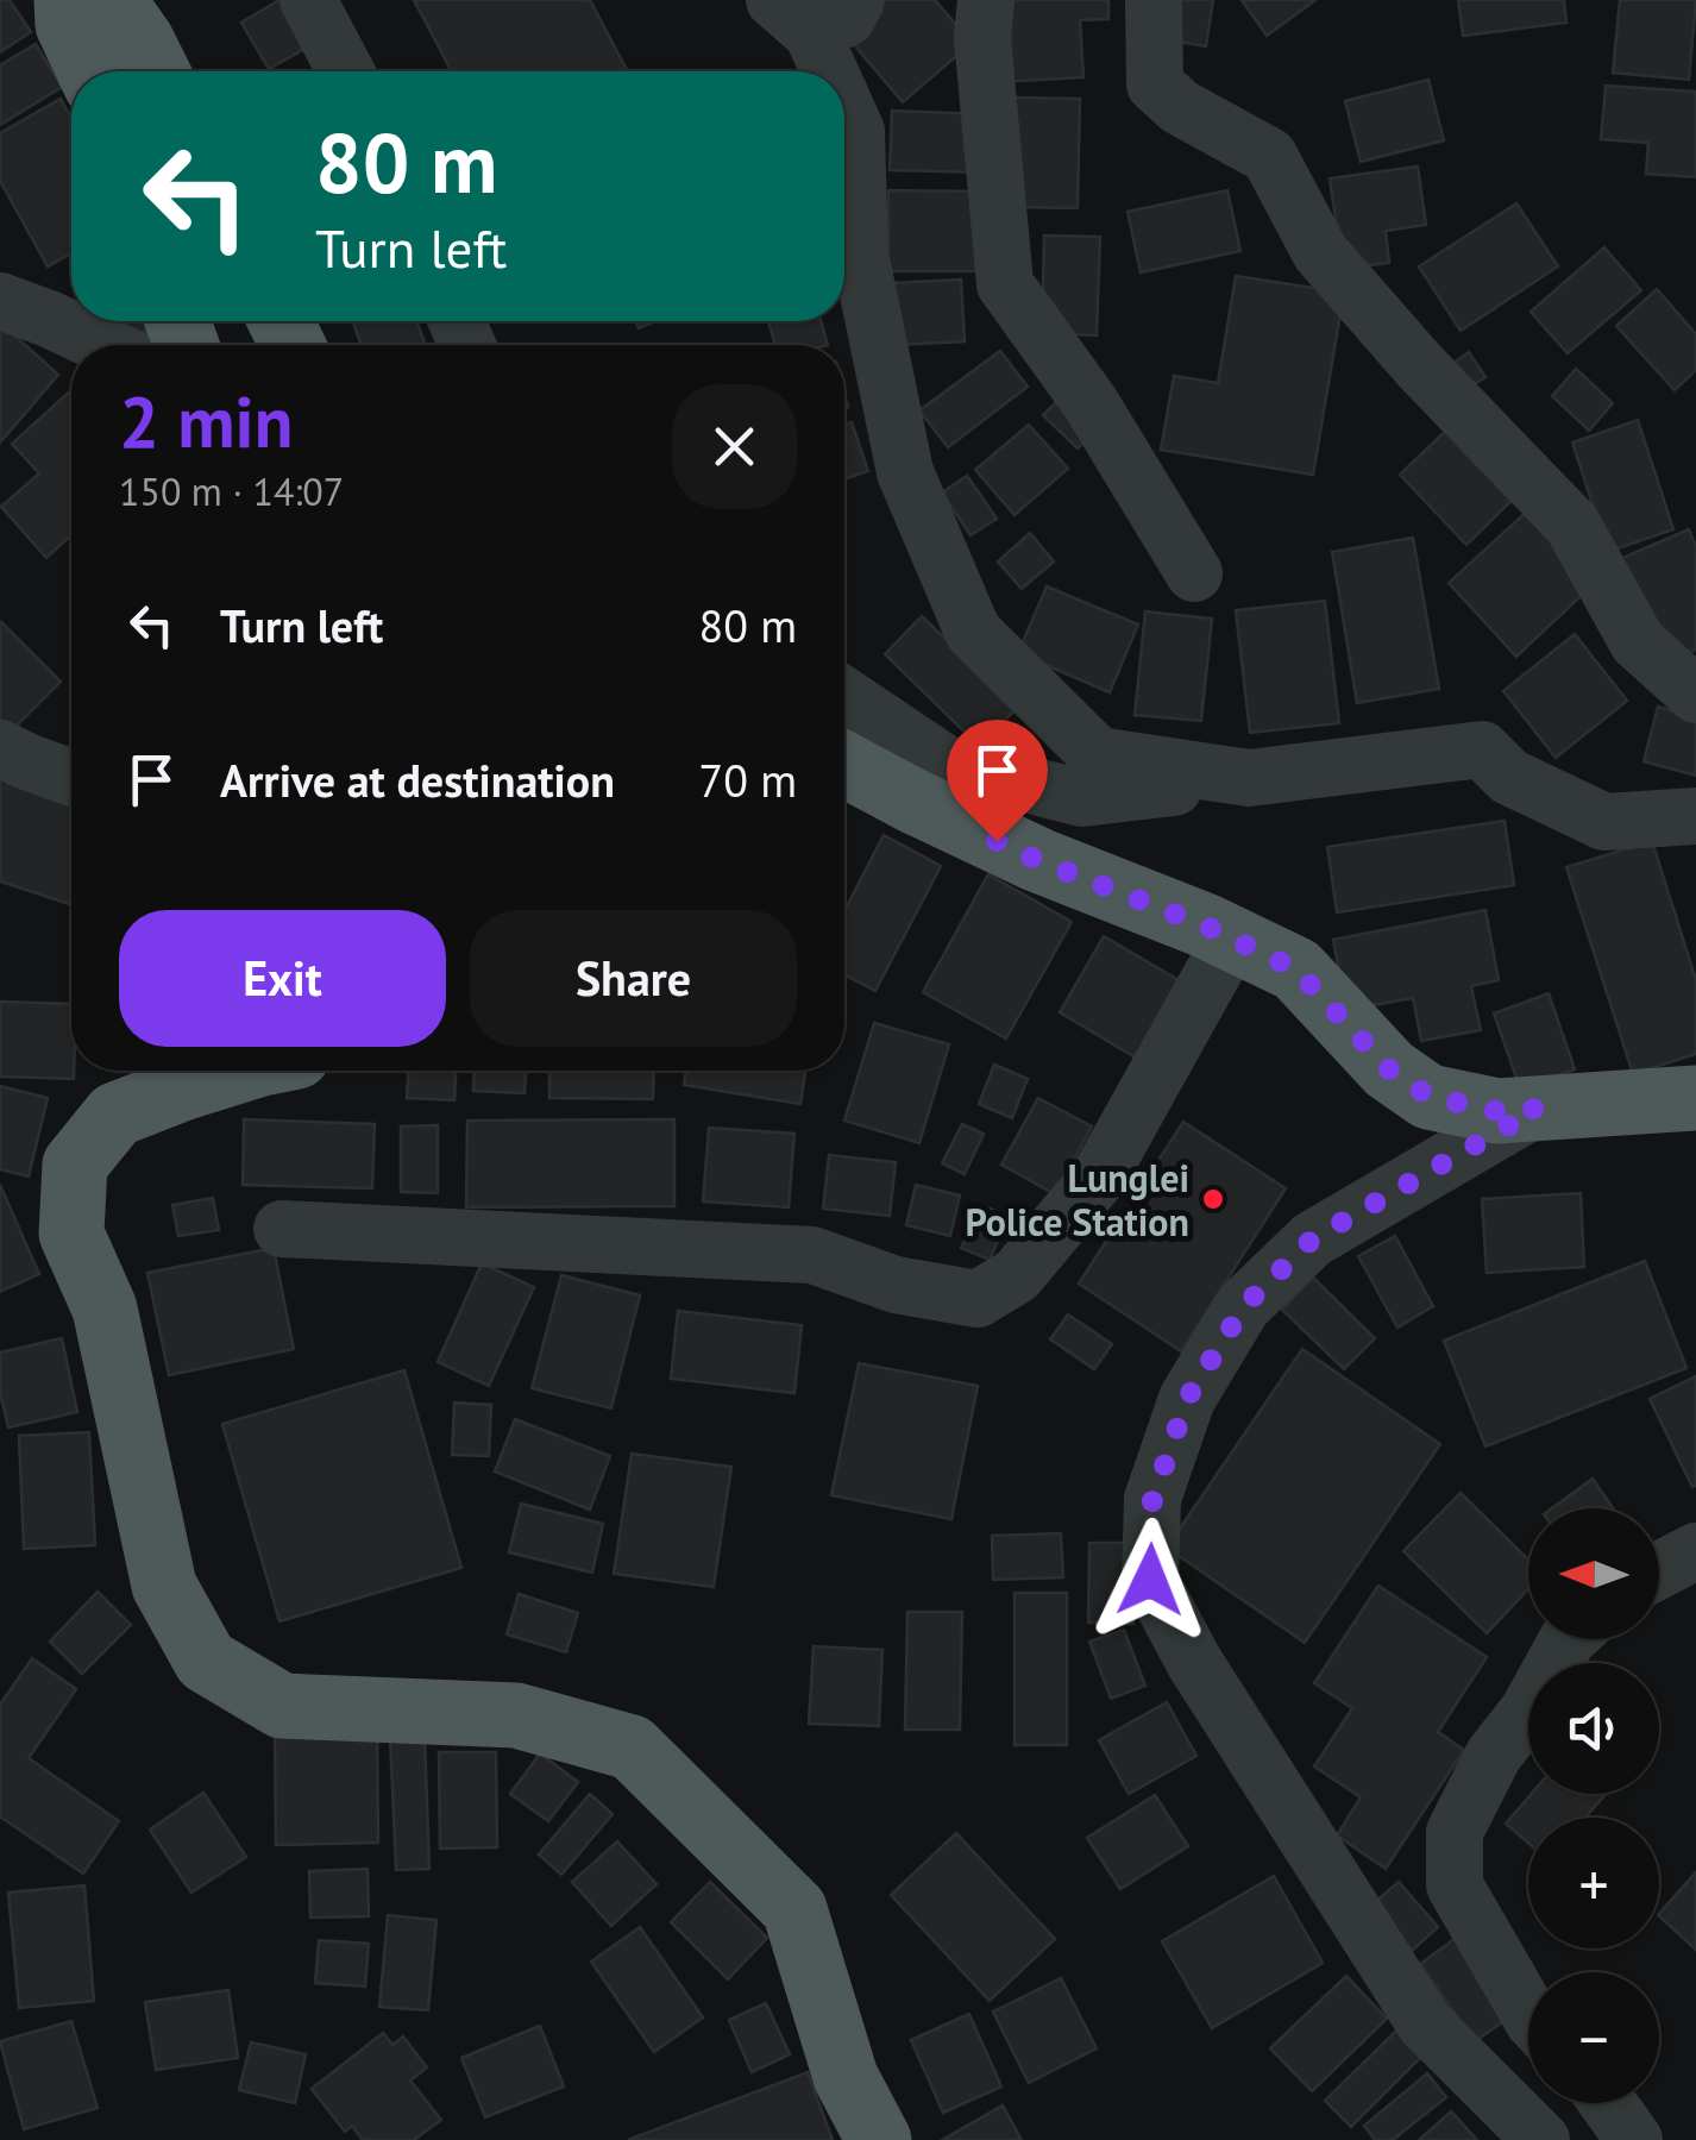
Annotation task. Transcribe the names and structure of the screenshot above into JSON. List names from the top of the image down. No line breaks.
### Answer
{"places":["Lunglei Police Station"],"north":"left","page":{"turn":["80 m","Turn left"],"heading":["2 min","150 m · 14:07"],"list":[{"name":"Turn left","value":"80 m"},{"name":"Arrive at destination","value":"70 m"}],"buttons":["Exit","Share"],"map_buttons":["+","−"]}}
